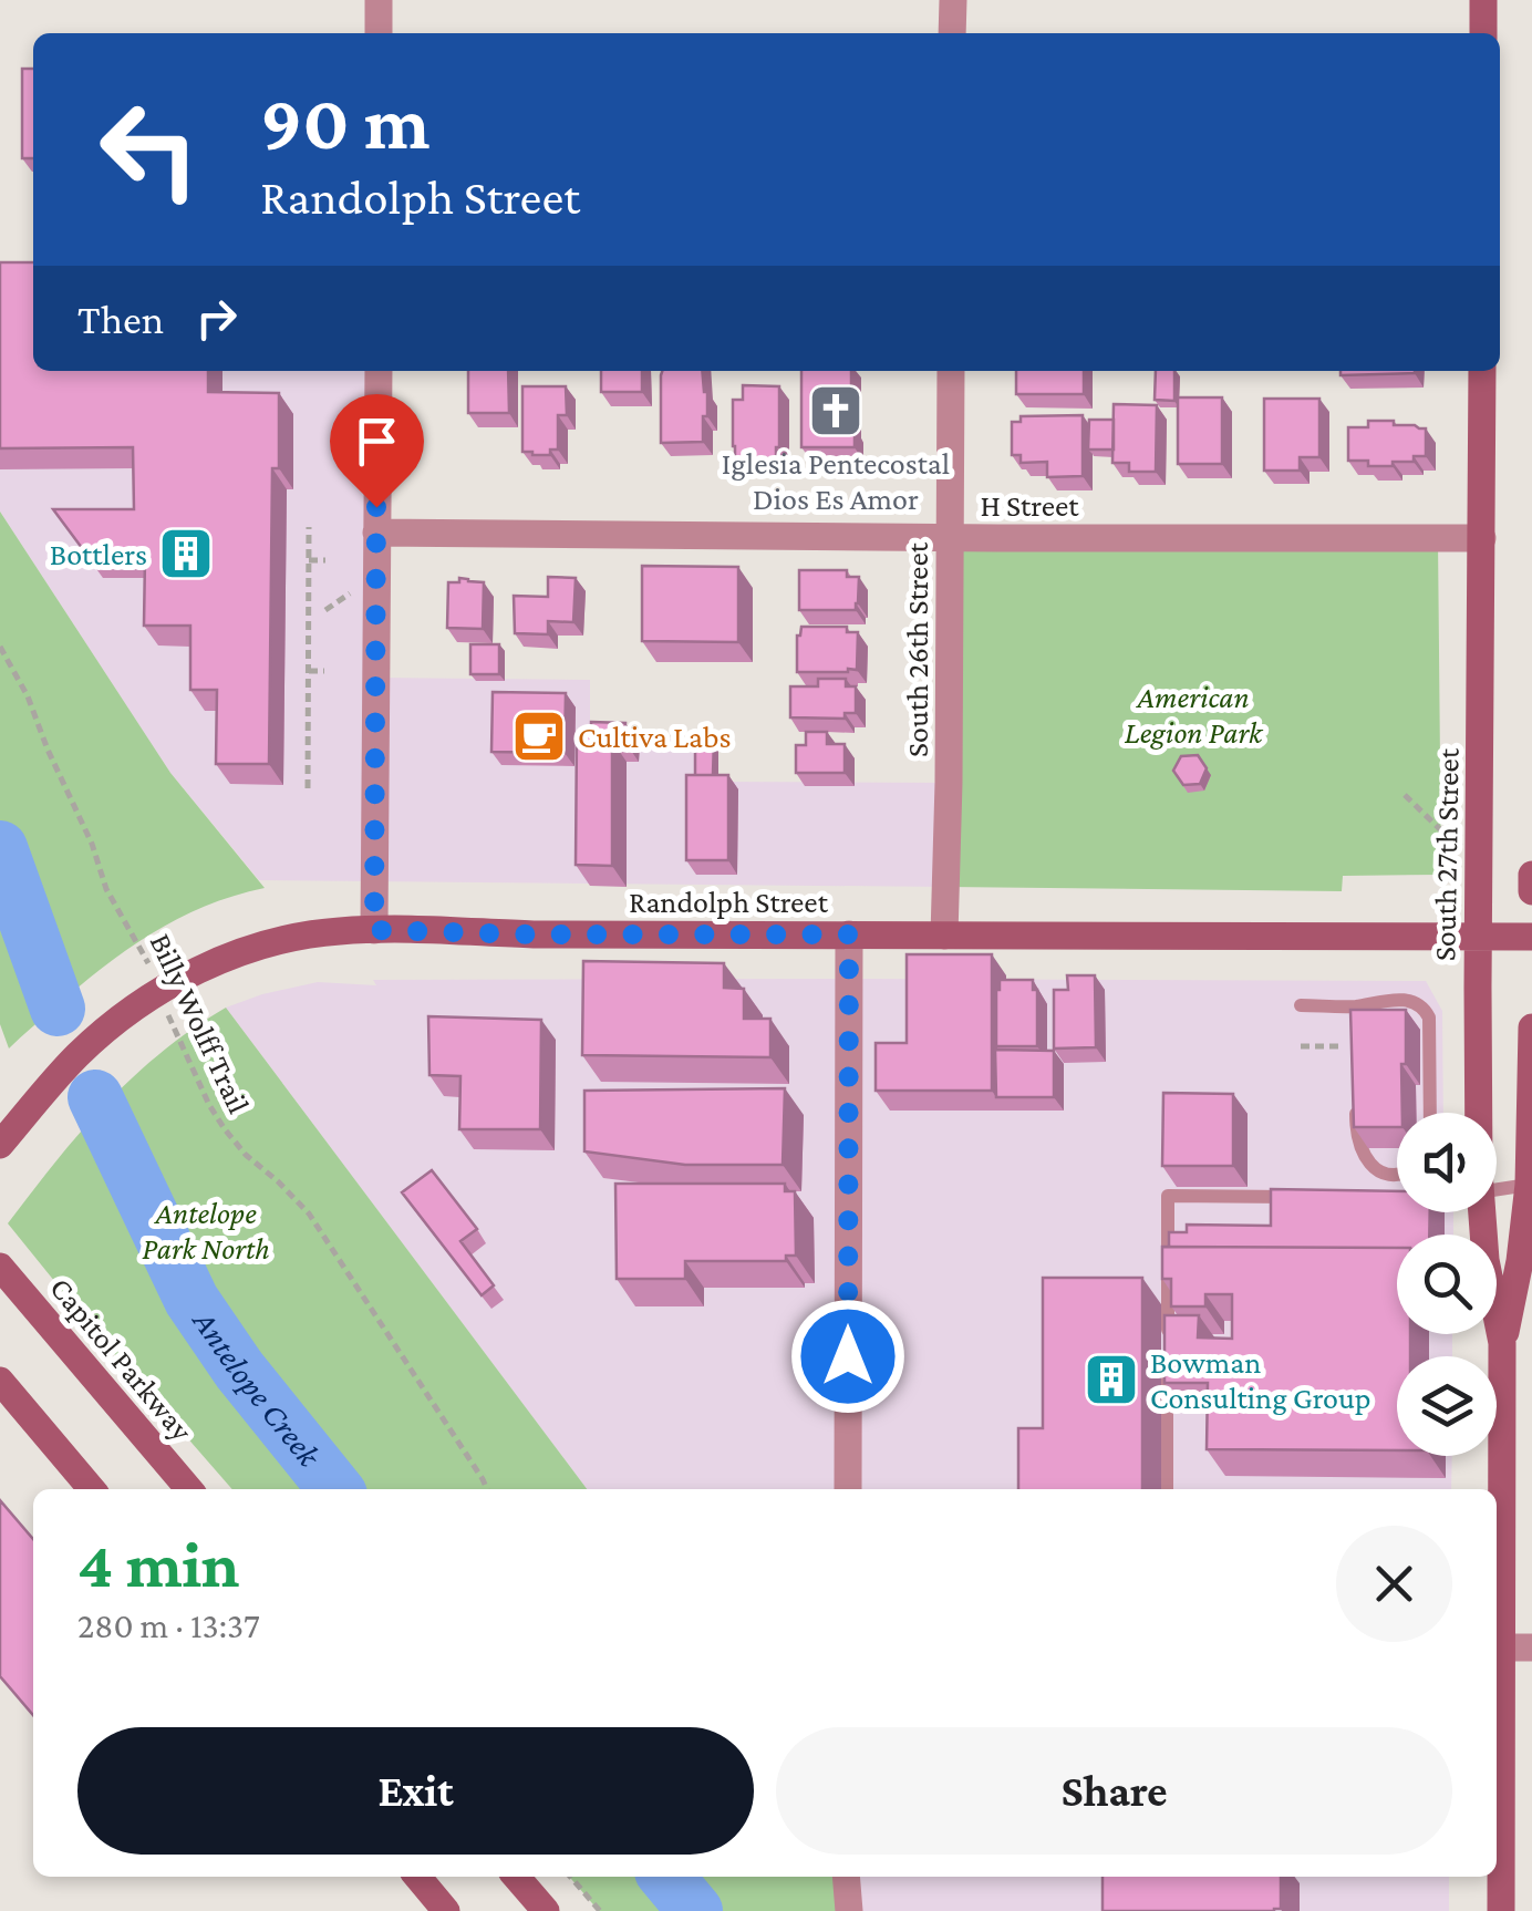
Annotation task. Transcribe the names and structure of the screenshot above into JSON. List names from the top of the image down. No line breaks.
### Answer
{"streets":{"main road":["South 27th Street","Randolph Street","Capitol Parkway"],"street":["H Street","South 26th Street"],"path":["Billy Wolff Trail"]},"crossings":[["H Street","South 26th Street"],["H Street","South 27th Street"],["South 26th Street","Randolph Street"],["South 27th Street","Randolph Street"],["Randolph Street","Billy Wolff Trail"]],"water":["Antelope Creek"],"parks":["American Legion Park","Antelope Park North"],"places":{"church":["Iglesia Pentecostal Dios Es Amor"],"building":["Bottlers","Bowman Consulting Group"],"cafe":["Cultiva Labs"]},"page":{"turn":["90 m","Randolph Street"],"then":"Then","heading":["4 min","280 m · 13:37"],"buttons":["Exit","Share"]}}
